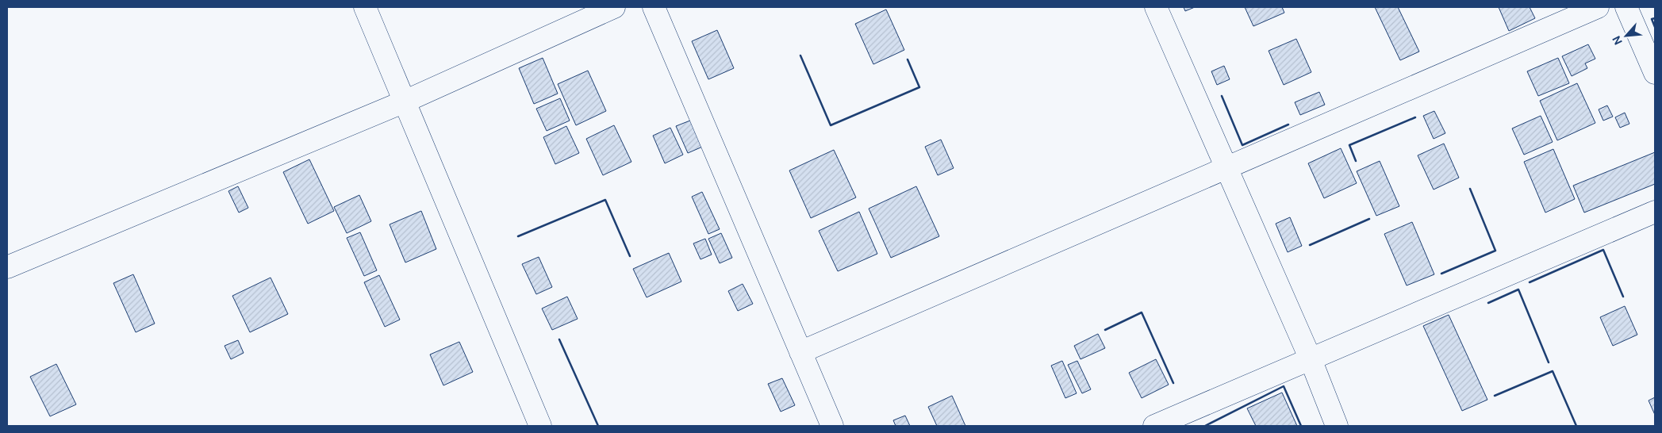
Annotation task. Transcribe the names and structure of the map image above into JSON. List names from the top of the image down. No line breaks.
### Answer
{"north":"bottom left"}
